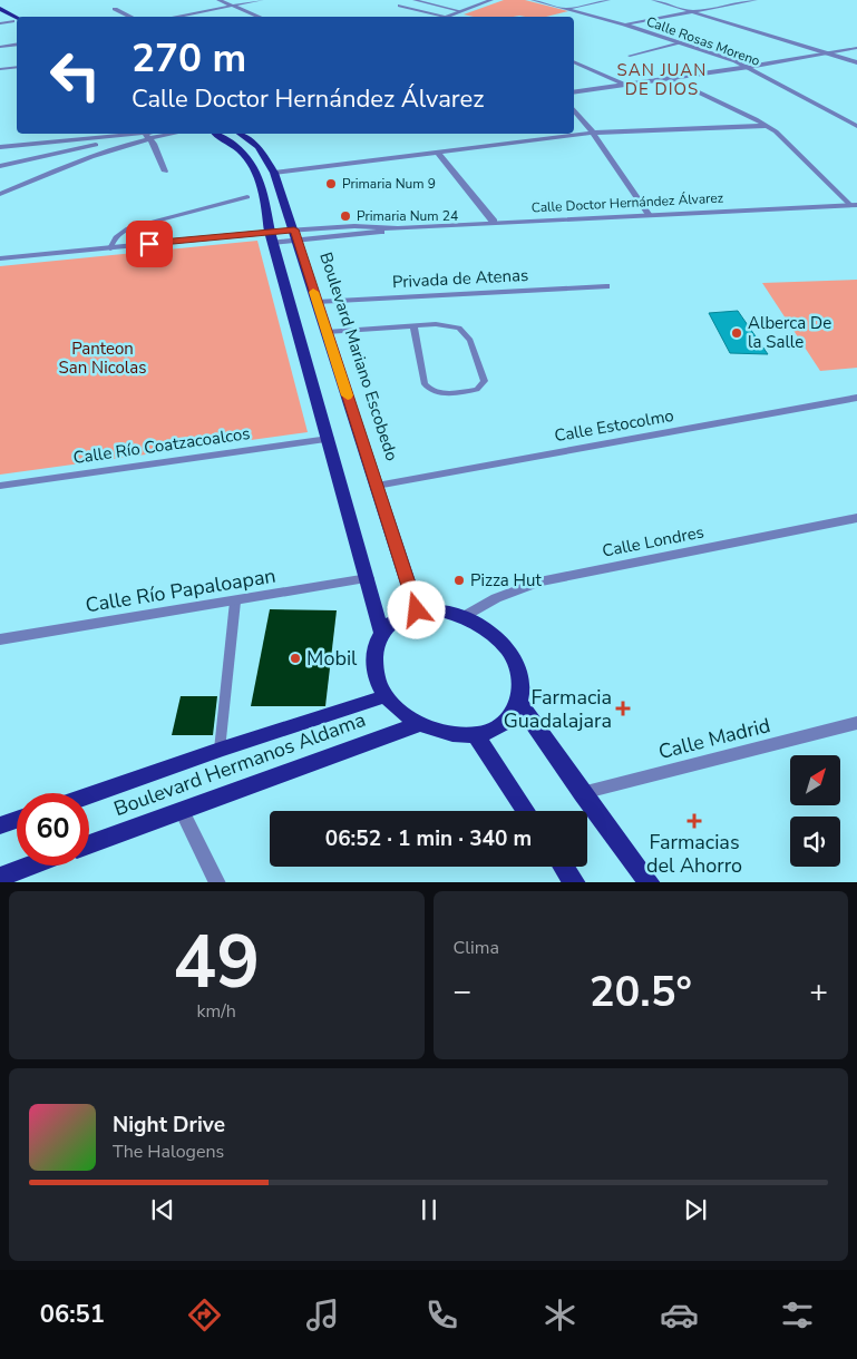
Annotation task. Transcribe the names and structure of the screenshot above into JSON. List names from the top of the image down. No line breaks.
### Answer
{"streets":{"main road":["Boulevard Mariano Escobedo","Boulevard Hermanos Aldama"],"street":["Calle Rosas Moreno","Calle Doctor Hernández Álvarez","Privada de Atenas","Calle Estocolmo","Calle Río Coatzacoalcos","Calle Londres","Calle Río Papaloapan","Calle Madrid"]},"crossings":[["Calle Doctor Hernández Álvarez","Boulevard Mariano Escobedo"],["Privada de Atenas","Boulevard Mariano Escobedo"],["Boulevard Mariano Escobedo","Calle Estocolmo"],["Boulevard Mariano Escobedo","Calle Londres"],["Boulevard Mariano Escobedo","Boulevard Hermanos Aldama"],["Calle Londres","Boulevard Hermanos Aldama"]],"districts":["SAN JUAN DE DIOS"],"parks":["Panteon San Nicolas"],"places":{"other":["Primaria Num 9","Primaria Num 24","Alberca De la Salle","Pizza Hut","Mobil"],"health":["Farmacia Guadalajara","Farmacias del Ahorro"]},"north":"top right","page":{"turn":["270 m","Calle Doctor Hernández Álvarez"],"limit":"60","trip":"06:52 · 1 min · 340 m","tile":[["49","km/h"],"Clima"],"heat":["−","20.5°","+"],"song":["Night Drive","The Halogens"],"tabs":"06:51"}}
